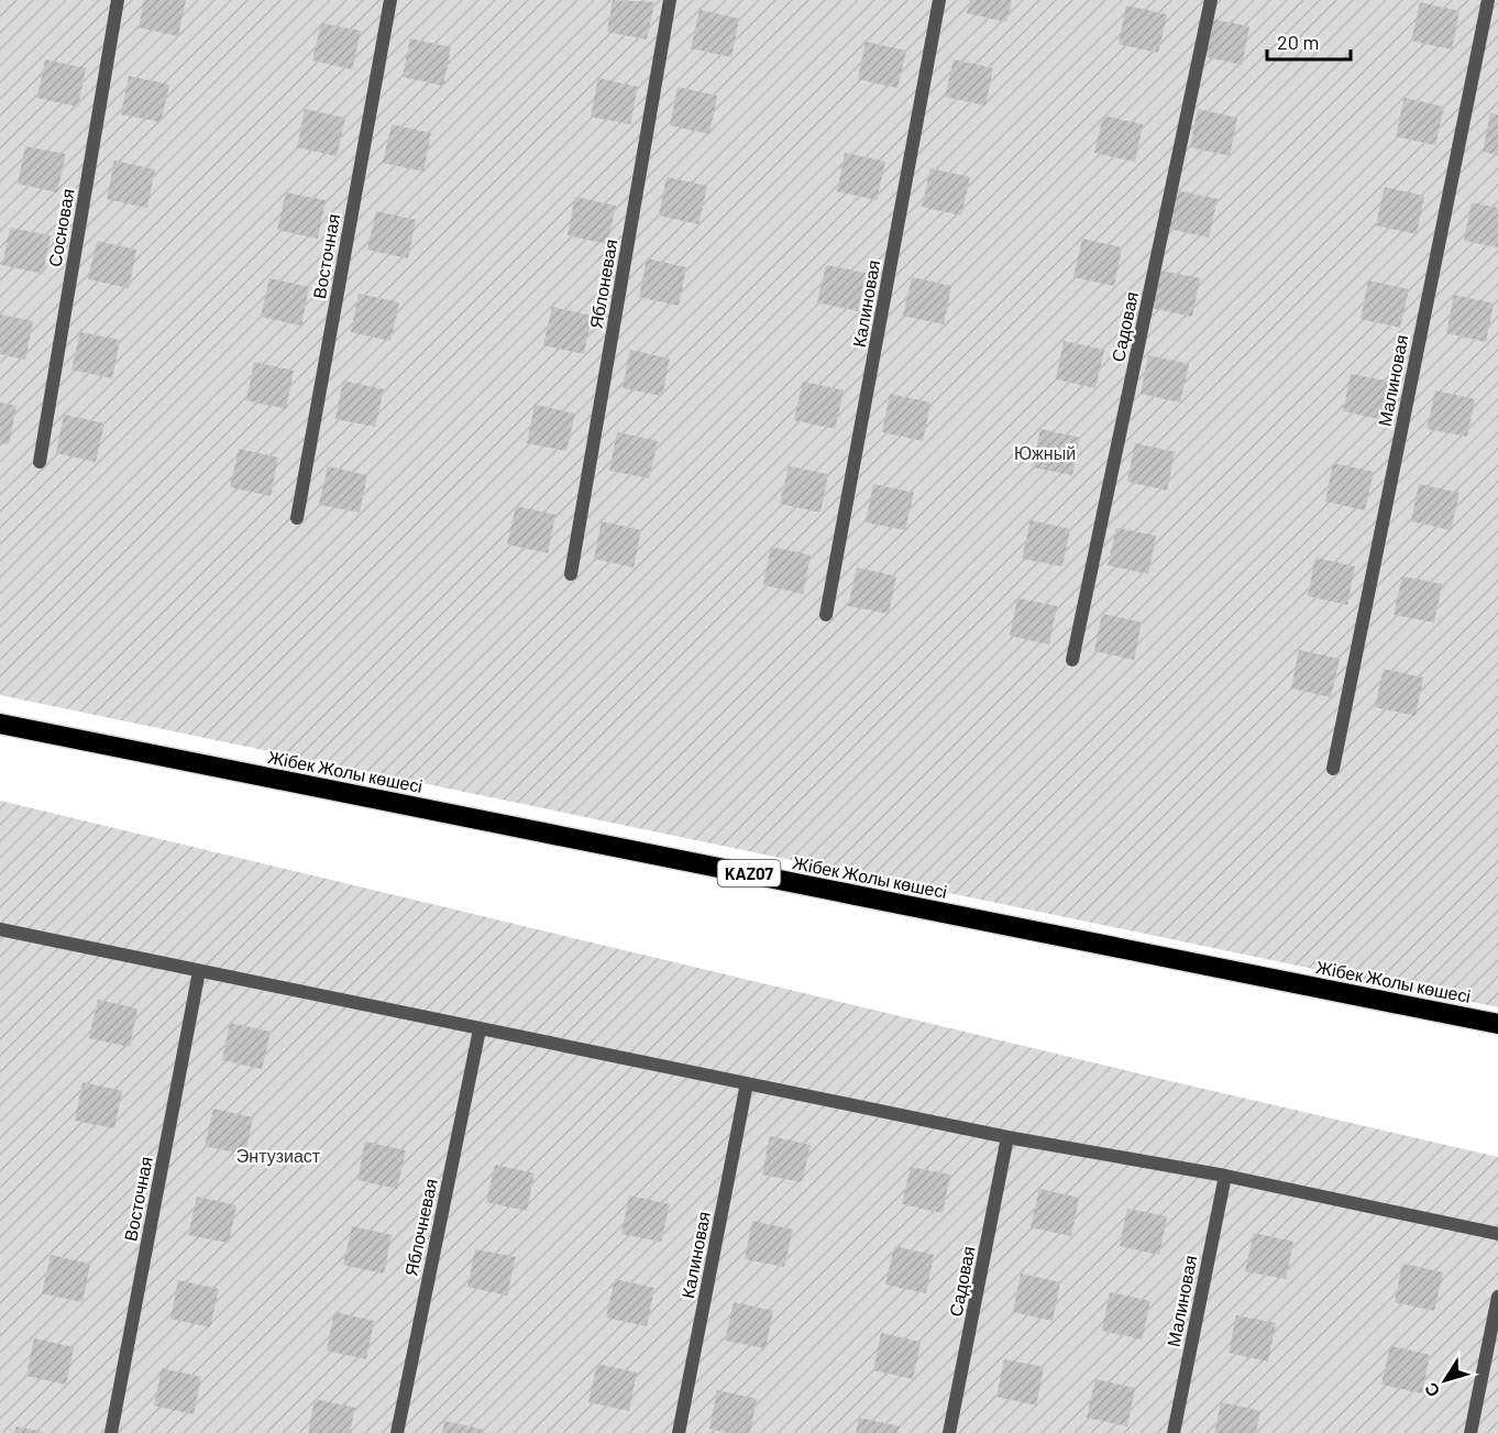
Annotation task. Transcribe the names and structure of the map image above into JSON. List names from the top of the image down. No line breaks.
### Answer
{"streets":{"highway":["Жібек Жолы көшесі","KAZ07"],"street":["Сосновая","Восточная","Яблоневая","Калиновая","Садовая","Малиновая","Яблочневая"]},"parks":["Южный","Энтузиаст"],"scale_bar":"20 m","north":"bottom left"}
